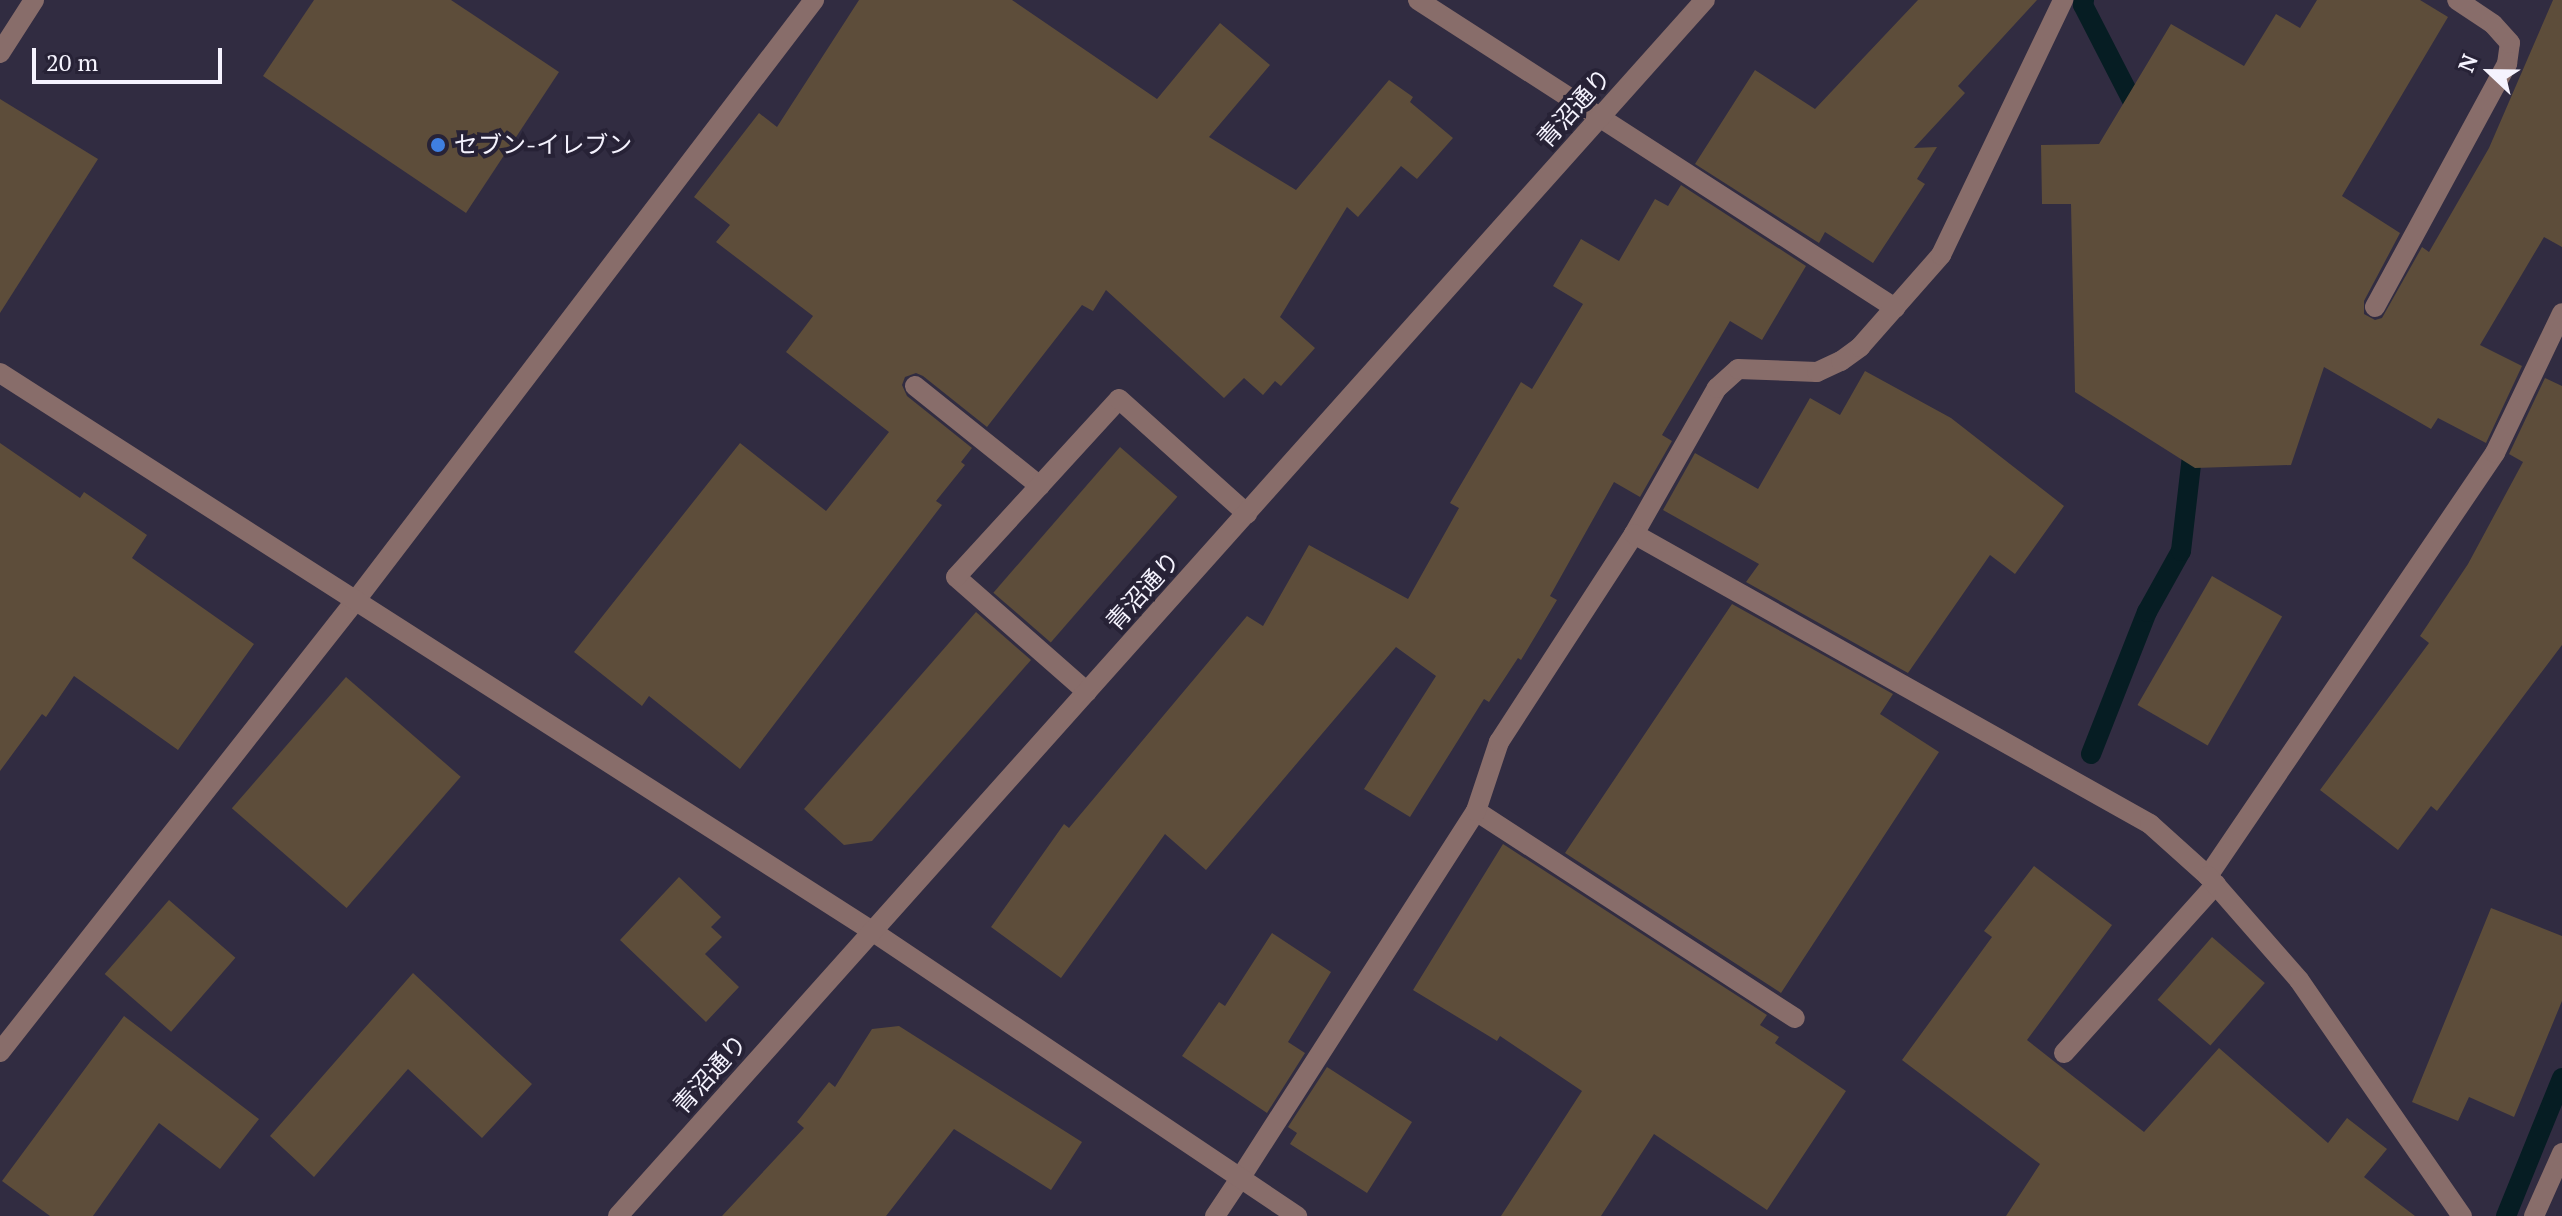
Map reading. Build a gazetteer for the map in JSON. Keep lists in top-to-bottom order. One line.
{"streets":{"street":["青沼通り"]},"places":["セブン-イレブン"],"scale_bar":"20 m","north":"left"}
